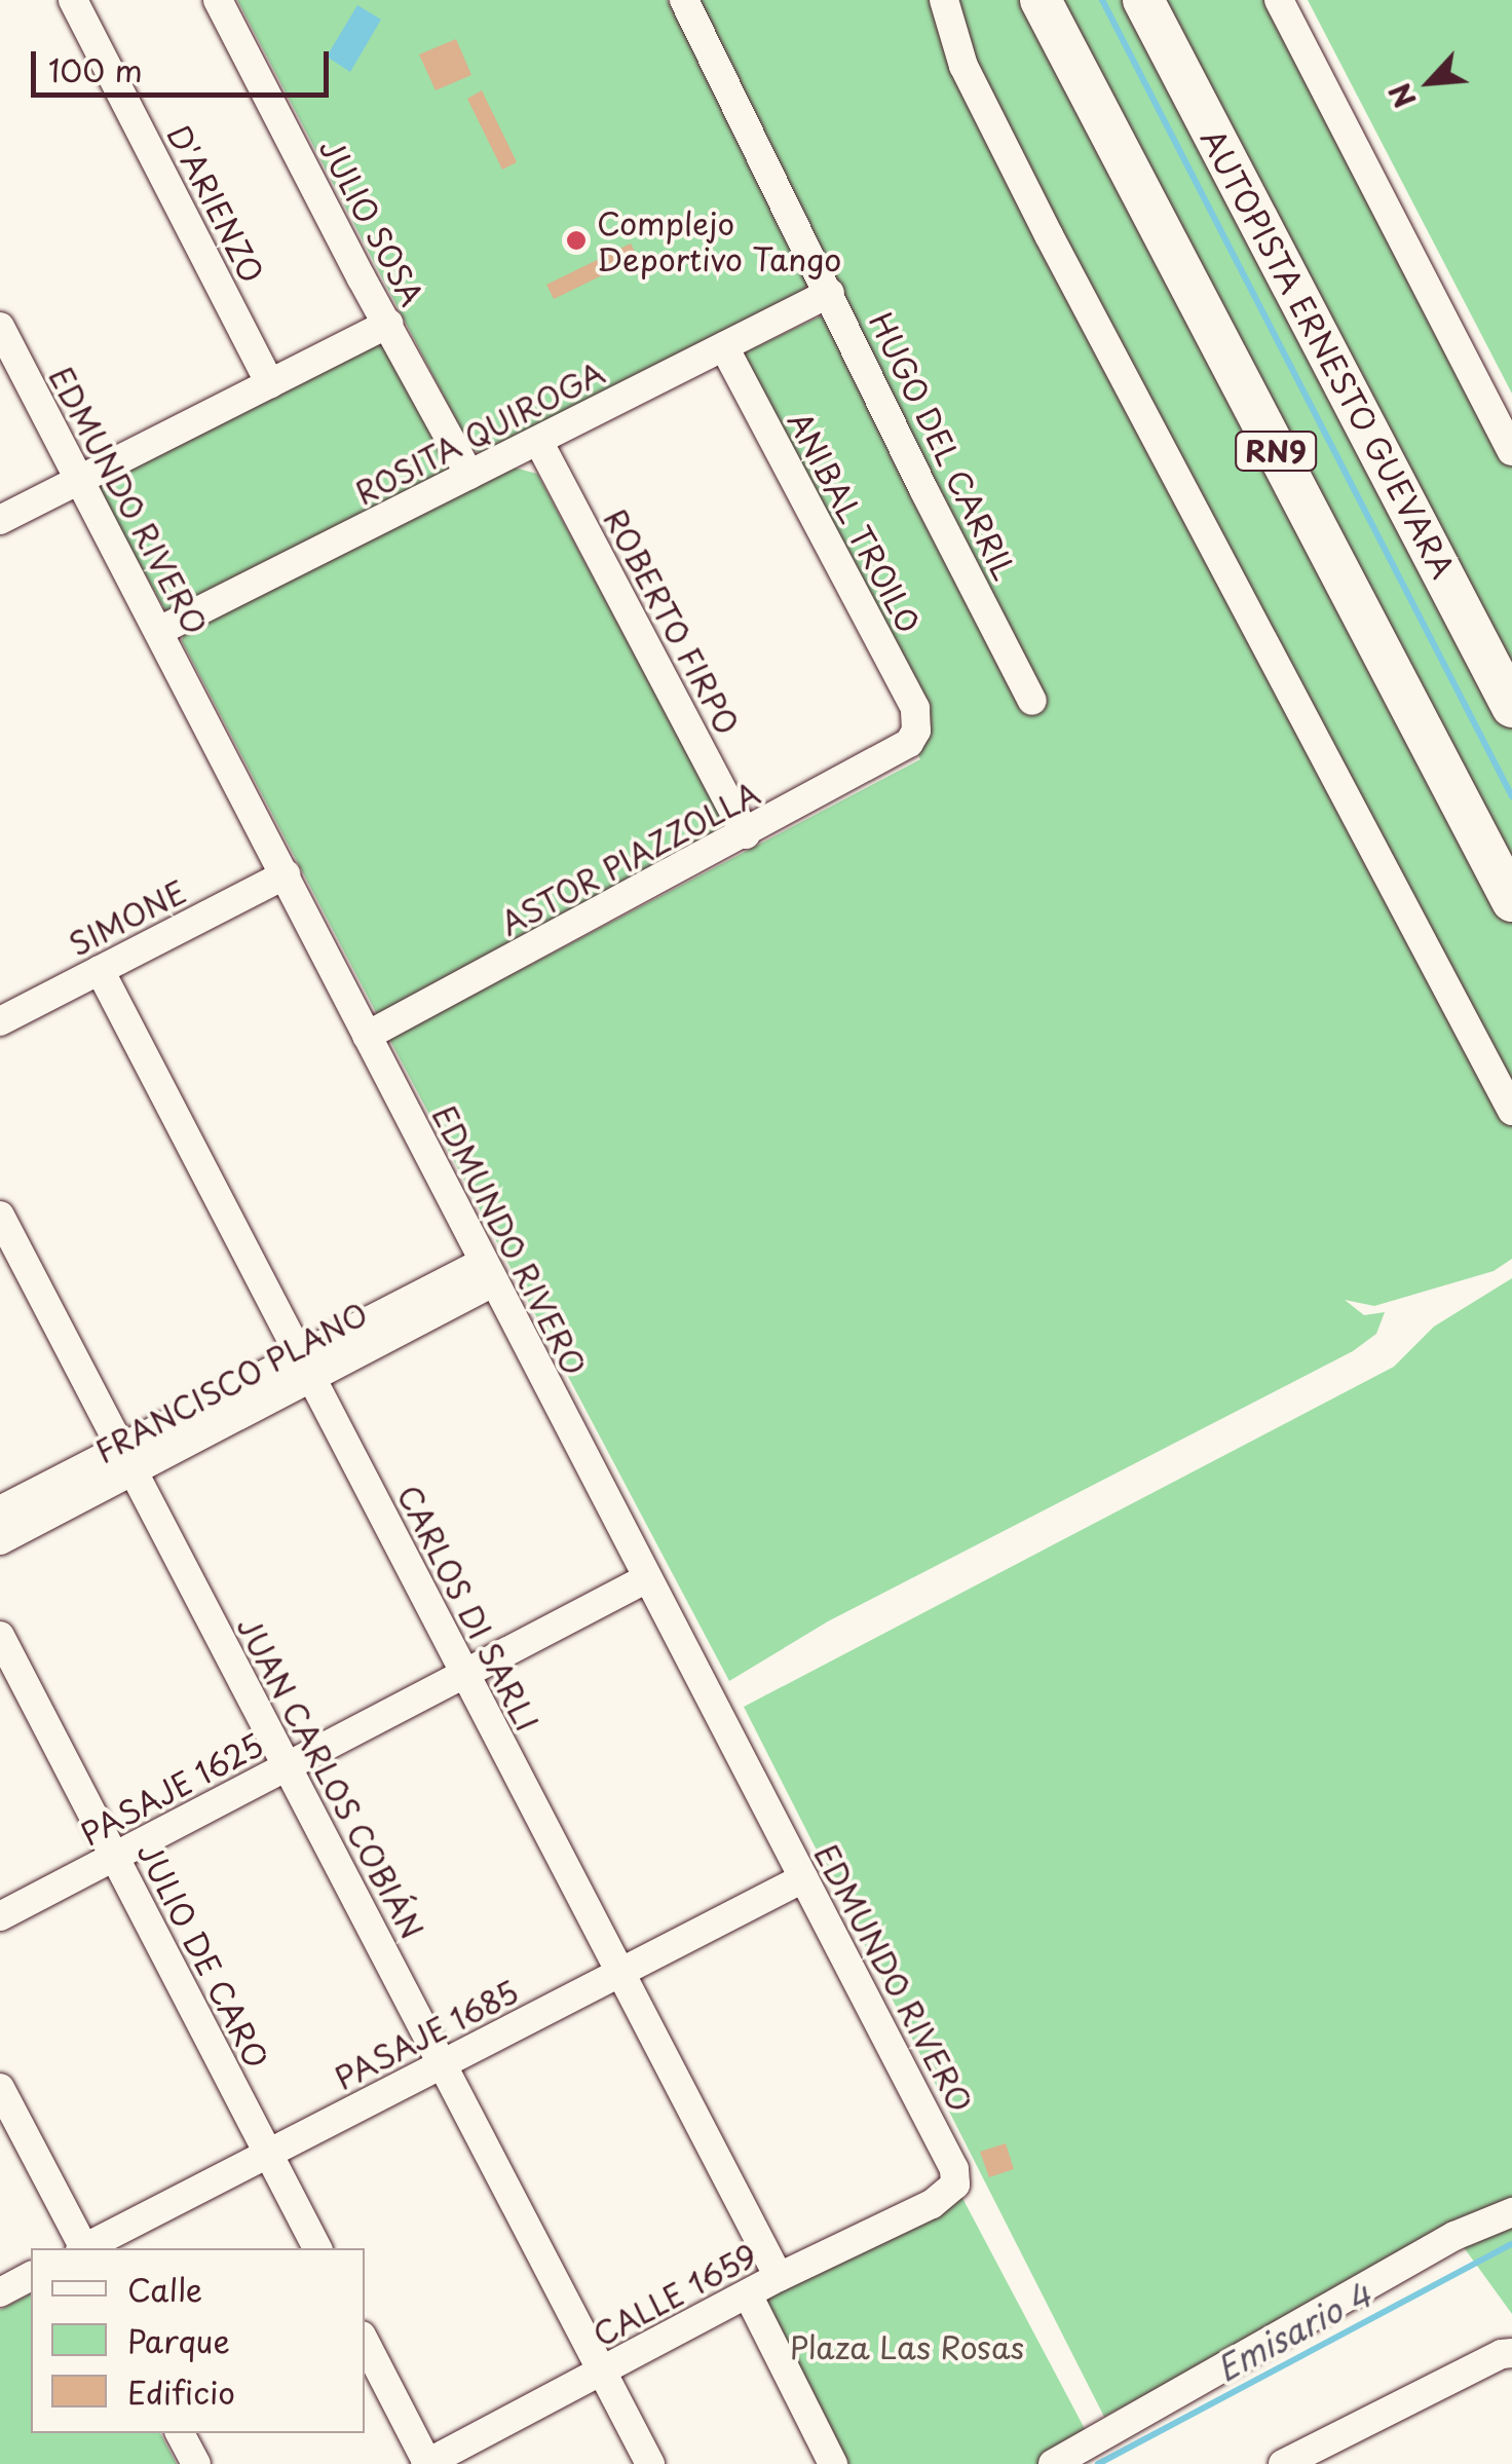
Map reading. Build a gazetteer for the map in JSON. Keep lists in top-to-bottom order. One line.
{"streets":{"highway":["AUTOPISTA ERNESTO GUEVARA","RN9"],"street":["D'ARIENZO","JULIO SOSA","ROSITA QUIROGA","HUGO DEL CARRIL","EDMUNDO RIVERO","ANIBAL TROILO","ROBERTO FIRPO","ASTOR PIAZZOLLA","SIMONE","FRANCISCO PLANO","CARLOS DI SARLI","JUAN CARLOS COBIÁN","PASAJE 1625","JULIO DE CARO","PASAJE 1685","CALLE 1659"]},"crossings":[["JULIO SOSA","ROSITA QUIROGA"],["ROSITA QUIROGA","HUGO DEL CARRIL"],["ROSITA QUIROGA","EDMUNDO RIVERO"],["ROSITA QUIROGA","ANIBAL TROILO"],["ROSITA QUIROGA","ROBERTO FIRPO"],["EDMUNDO RIVERO","ASTOR PIAZZOLLA"],["EDMUNDO RIVERO","SIMONE"],["EDMUNDO RIVERO","FRANCISCO PLANO"],["EDMUNDO RIVERO","PASAJE 1625"],["EDMUNDO RIVERO","PASAJE 1685"],["EDMUNDO RIVERO","CALLE 1659"],["ANIBAL TROILO","ASTOR PIAZZOLLA"],["ROBERTO FIRPO","ASTOR PIAZZOLLA"],["SIMONE","CARLOS DI SARLI"],["FRANCISCO PLANO","CARLOS DI SARLI"],["FRANCISCO PLANO","JUAN CARLOS COBIÁN"],["CARLOS DI SARLI","PASAJE 1625"],["CARLOS DI SARLI","PASAJE 1685"],["CARLOS DI SARLI","CALLE 1659"],["JUAN CARLOS COBIÁN","PASAJE 1625"],["JUAN CARLOS COBIÁN","PASAJE 1685"],["JUAN CARLOS COBIÁN","CALLE 1659"],["PASAJE 1625","JULIO DE CARO"],["JULIO DE CARO","PASAJE 1685"]],"water":["Emisario 4"],"parks":["Plaza Las Rosas"],"places":["Complejo Deportivo Tango"],"legend":["Calle","Parque","Edificio"],"scale_bar":"100 m","north":"bottom left"}
